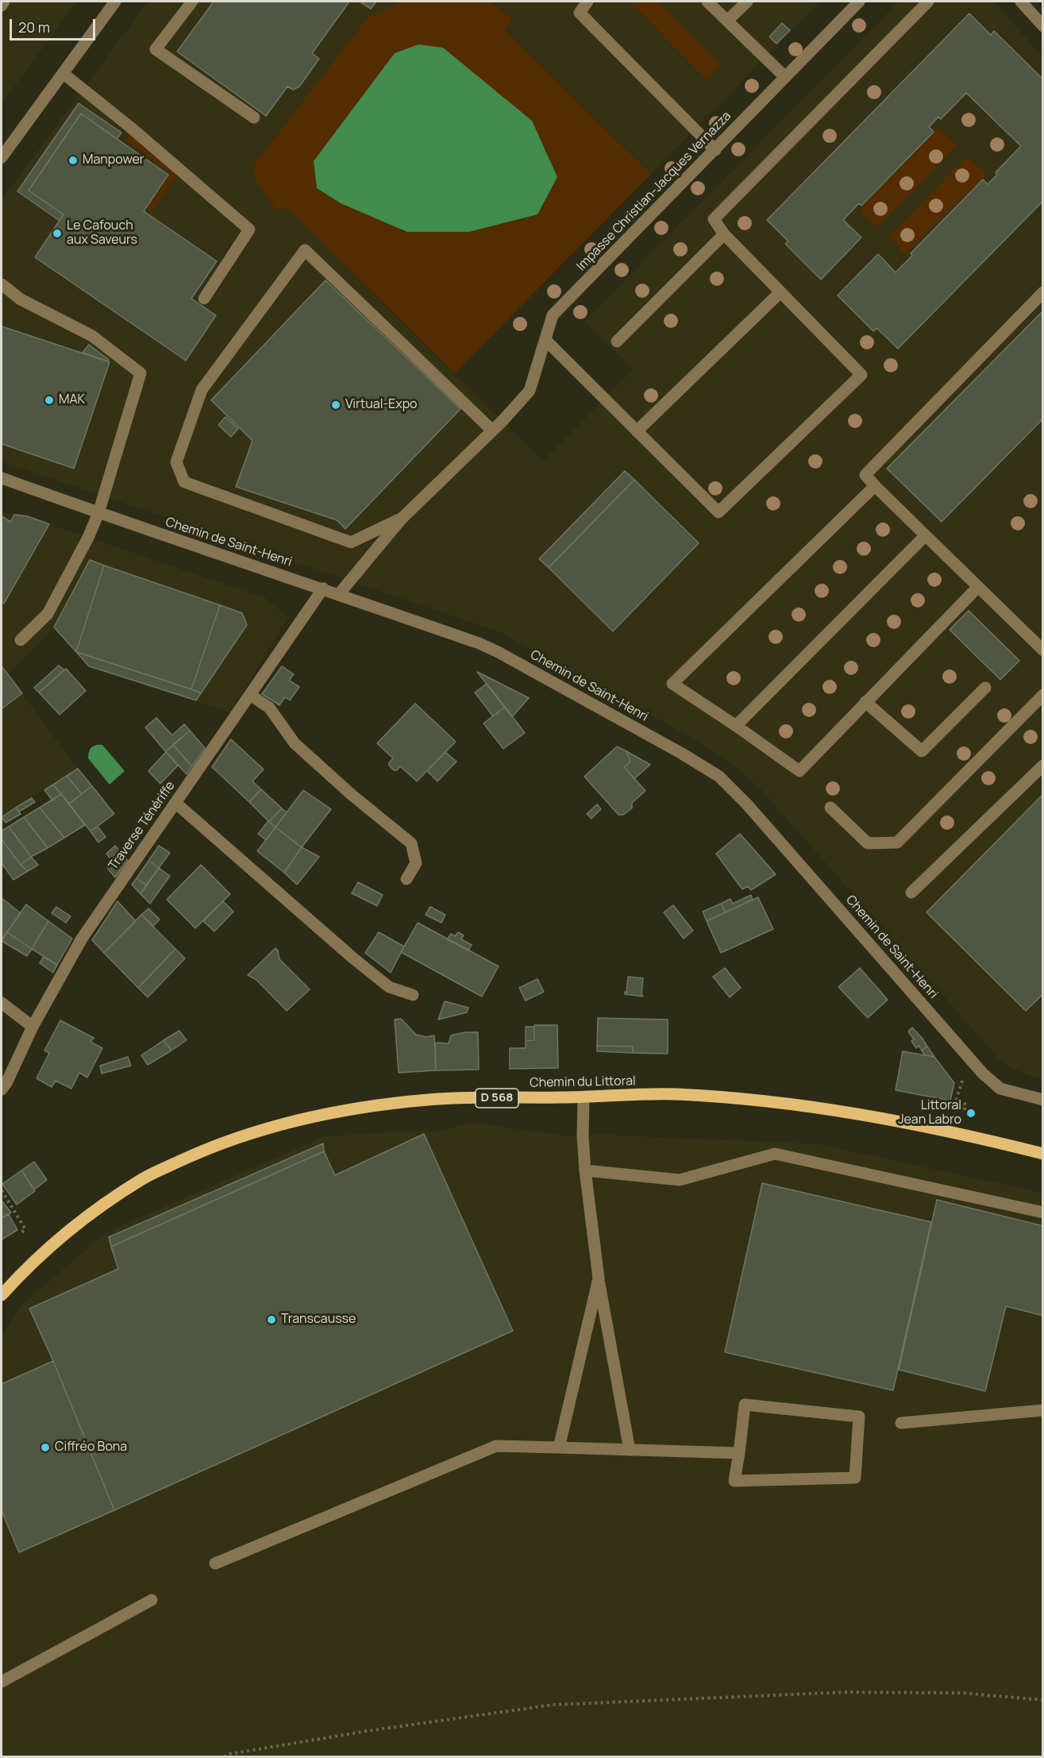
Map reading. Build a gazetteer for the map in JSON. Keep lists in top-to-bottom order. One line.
{"streets":{"main road":["Chemin du Littoral","D 568"],"street":["Impasse Christian-Jacques Vernazza","Chemin de Saint-Henri","Traverse Ténériffe"]},"crossings":[["Chemin de Saint-Henri","Traverse Ténériffe"]],"places":["Manpower","Le Cafouch aux Saveurs","MAK","Virtual-Expo","Littoral Jean Labro","Transcausse","Ciffréo Bona"],"scale_bar":"20 m"}
